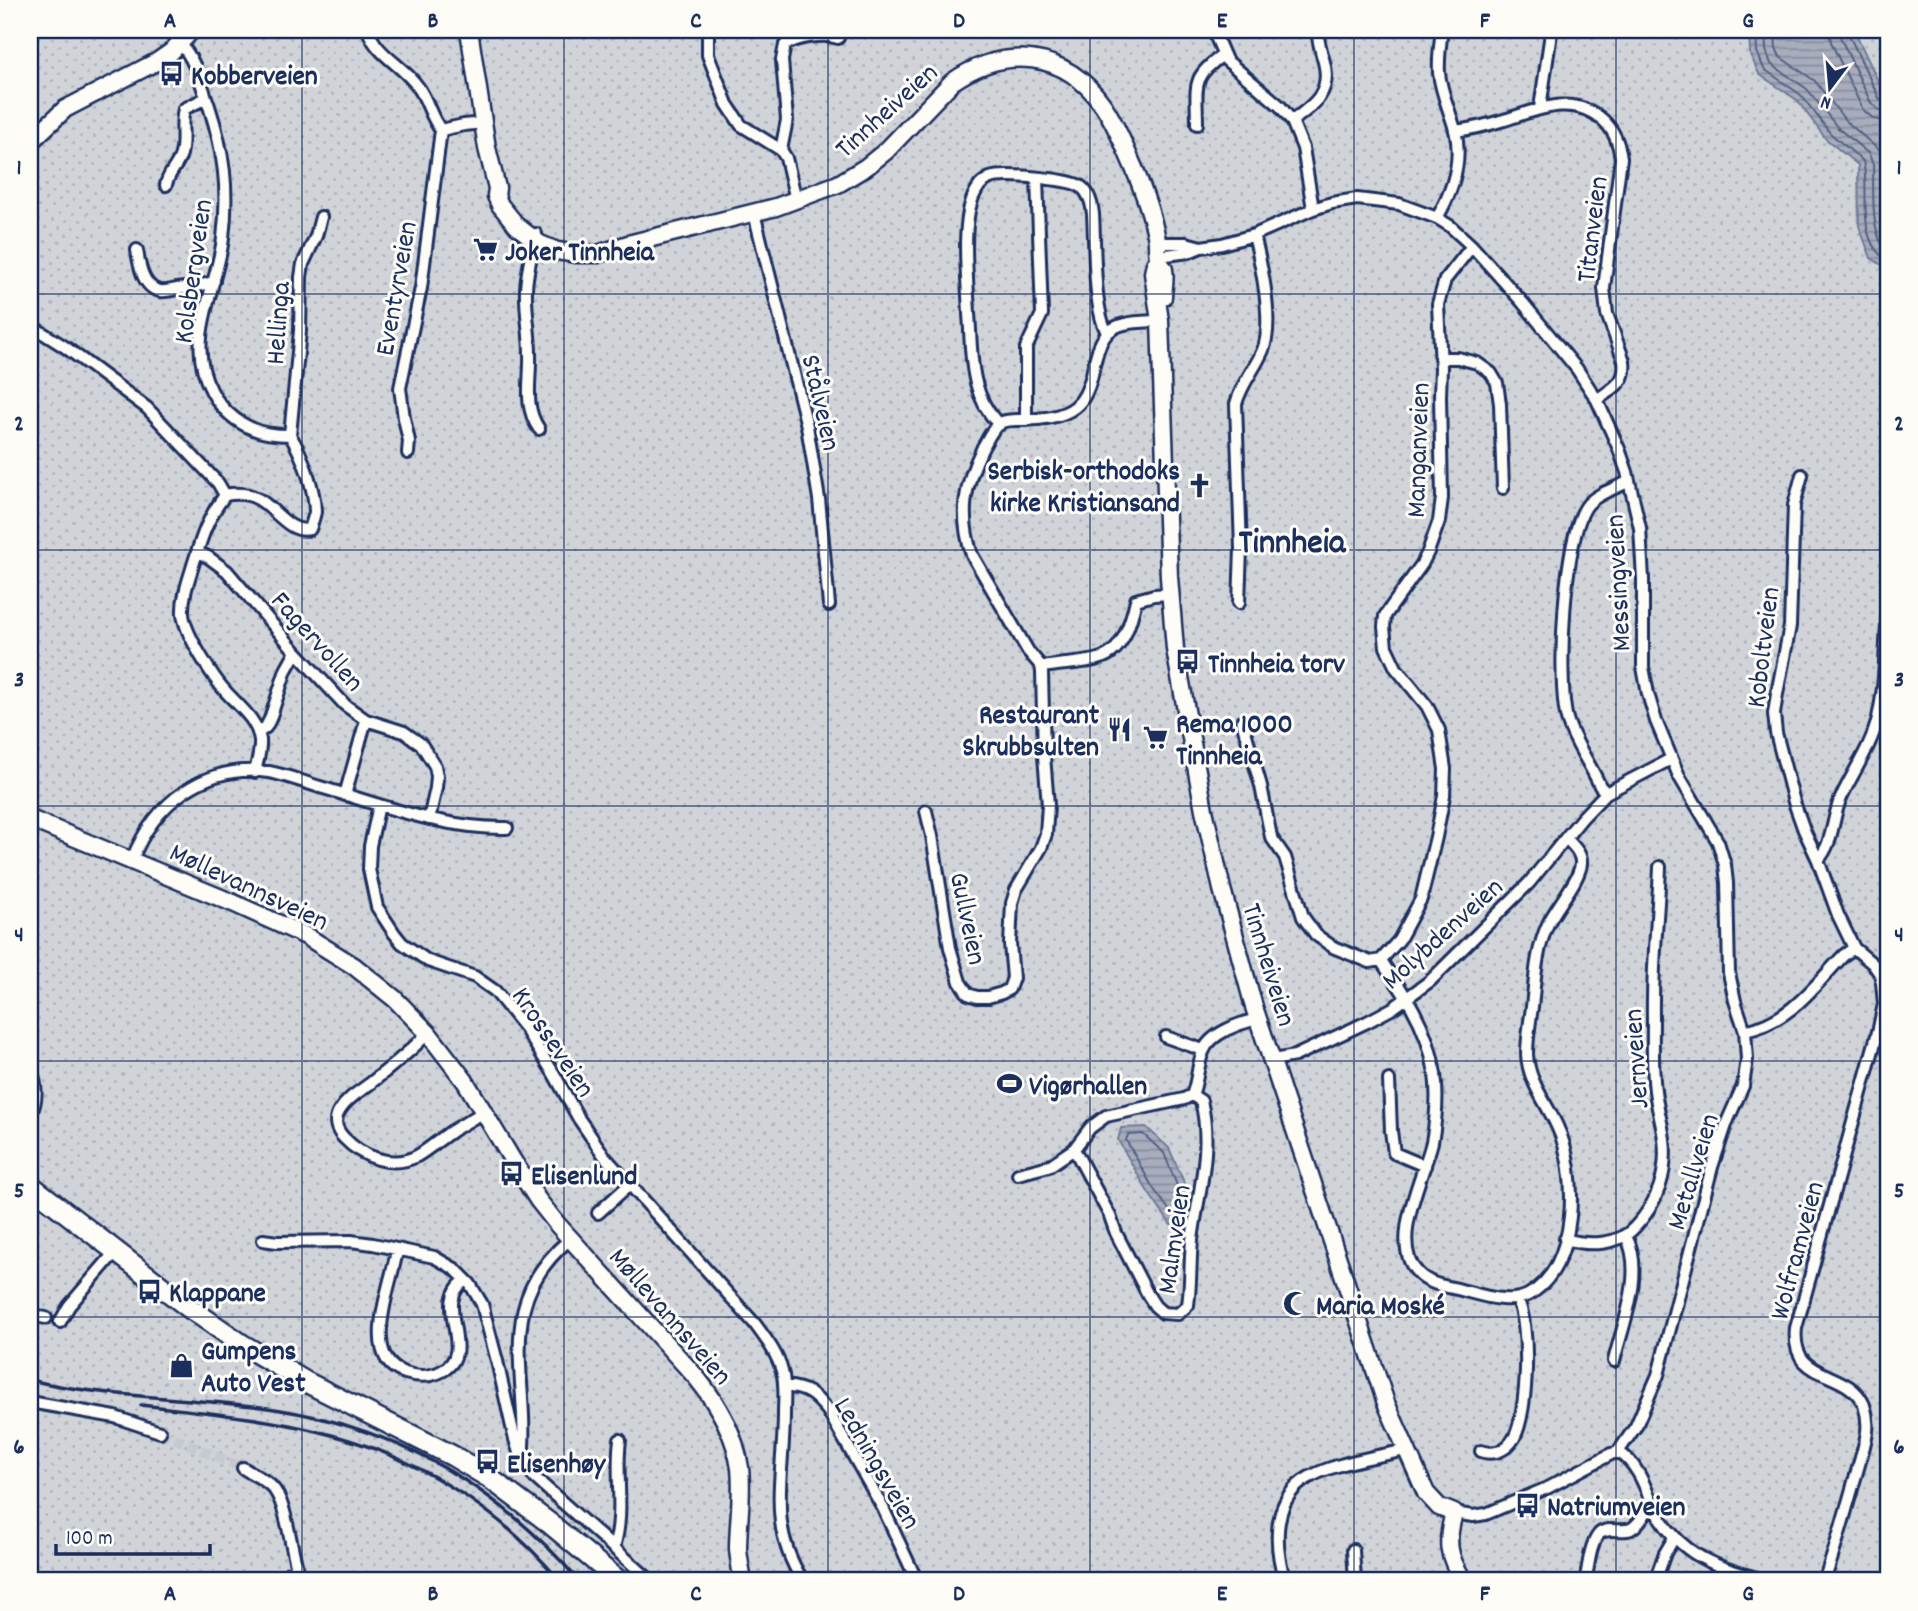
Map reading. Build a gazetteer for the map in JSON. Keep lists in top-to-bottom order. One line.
{"streets":{"street":["Tinnheiveien","Titanveien","Kolsbergveien","Eventyrveien","Hellinga","Stålveien","Manganveien","Messingveien","Fagervollen","Koboltveien","Møllevannsveien","Gullveien","Molybdenveien","Krosseveien","Jernveien","Metallveien","Malmveien","Wolframveien","Ledningsveien"]},"crossings":[["Tinnheiveien","Stålveien"],["Tinnheiveien","Messingveien"],["Tinnheiveien","Molybdenveien"],["Titanveien","Messingveien"],["Kolsbergveien","Hellinga"],["Manganveien","Messingveien"],["Messingveien","Molybdenveien"],["Messingveien","Metallveien"],["Koboltveien","Wolframveien"],["Krosseveien","Ledningsveien"]],"districts":["Tinnheia"],"places":{"bus stop":["Kobberveien","Tinnheia torv","Elisenlund","Klappane","Elisenhøy","Natriumveien"],"supermarket":["Joker Tinnheia","Rema 1000 Tinnheia"],"church":["Serbisk-orthodoks kirke Kristiansand"],"restaurant":["Restaurant Skrubbsulten"],"sports":["Vigørhallen"],"mosque":["Maria Moské"],"shop":["Gumpens Auto Vest"]},"scale_bar":"100 m","north":"bottom","grid":{"columns":["A","B","C","D","E","F","G"],"rows":["1","2","3","4","5","6"]}}
